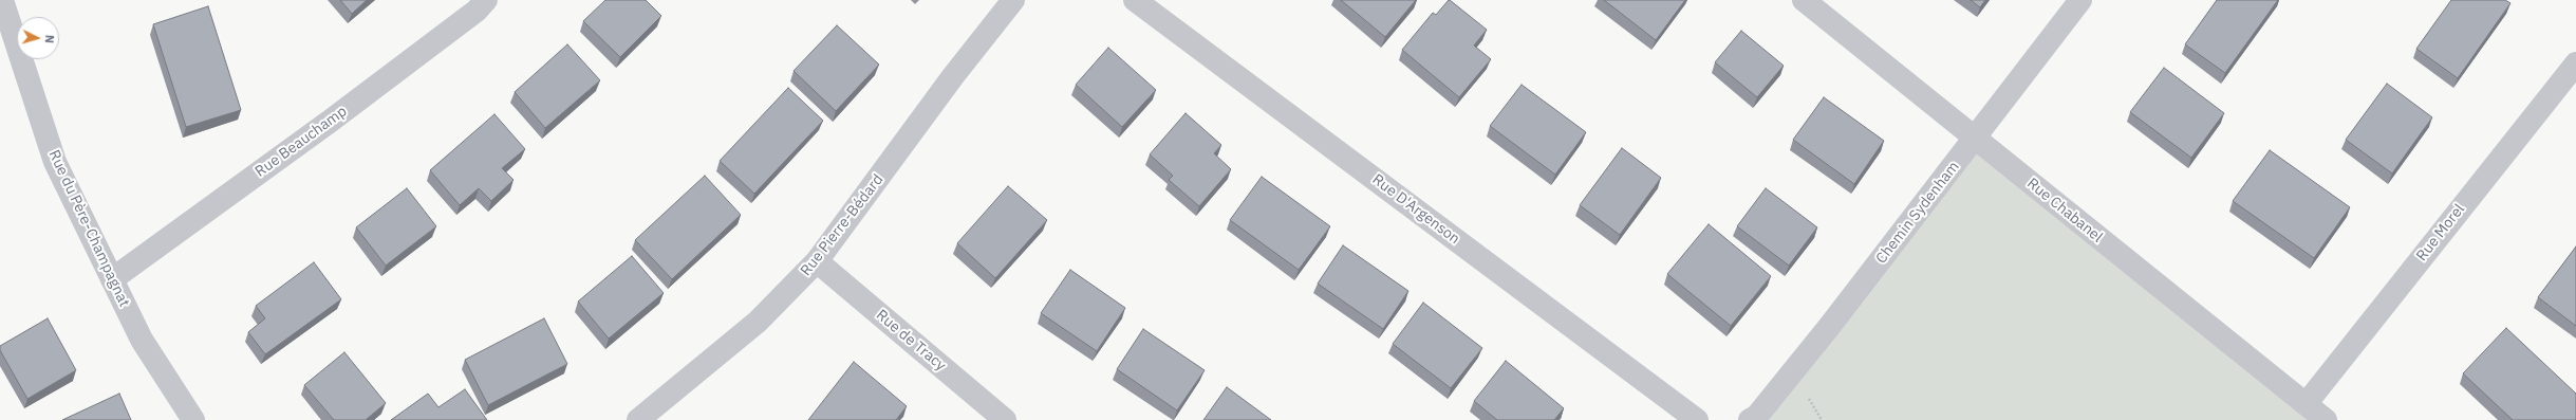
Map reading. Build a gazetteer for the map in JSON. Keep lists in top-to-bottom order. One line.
{"streets":{"street":["Rue Beauchamp","Rue D'Argenson","Rue Chabanel","Chemin Sydenham","Rue Pierre-Bédard","Rue du Père-Champagnat","Rue Morel","Rue de Tracy"]},"crossings":[["Rue Beauchamp","Rue du Père-Champagnat"],["Rue Chabanel","Chemin Sydenham"],["Rue Chabanel","Rue Morel"],["Rue Pierre-Bédard","Rue de Tracy"]],"north":"right"}
